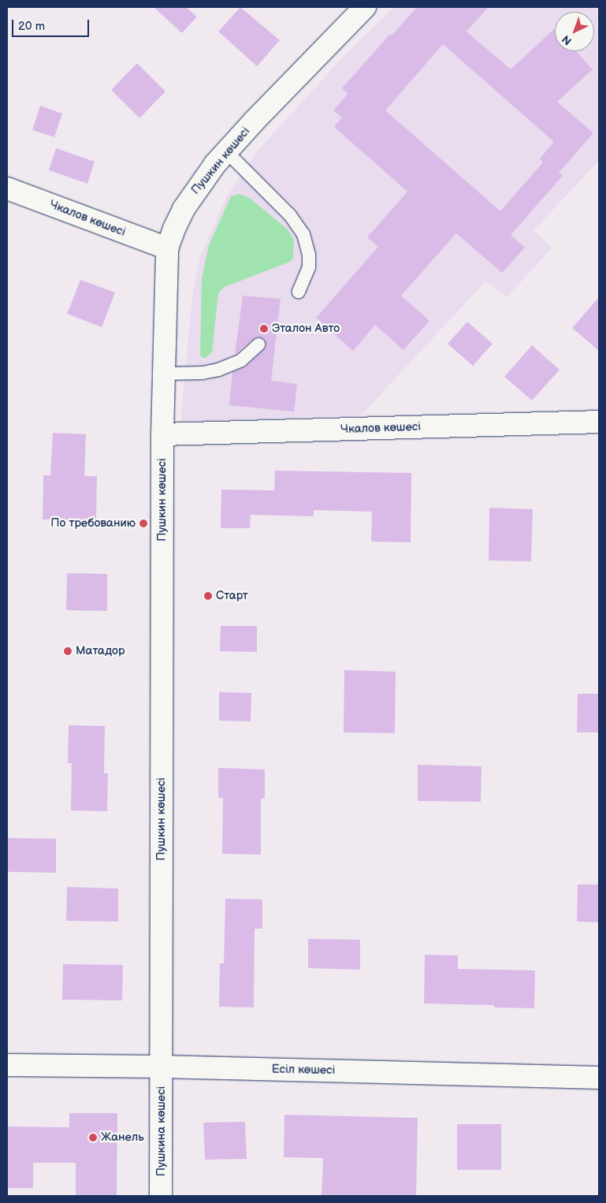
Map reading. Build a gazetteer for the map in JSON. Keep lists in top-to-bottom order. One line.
{"streets":{"street":["Пушкин көшесі","Чкалов көшесі","Есіл көшесі","Пушкина көшесі"]},"crossings":[["Пушкин көшесі","Чкалов көшесі"],["Пушкин көшесі","Есіл көшесі"],["Пушкин көшесі","Пушкина көшесі"],["Есіл көшесі","Пушкина көшесі"]],"places":["Эталон Авто","По требованию","Старт","Матадор","Жанель"],"scale_bar":"20 m","north":"bottom left"}
